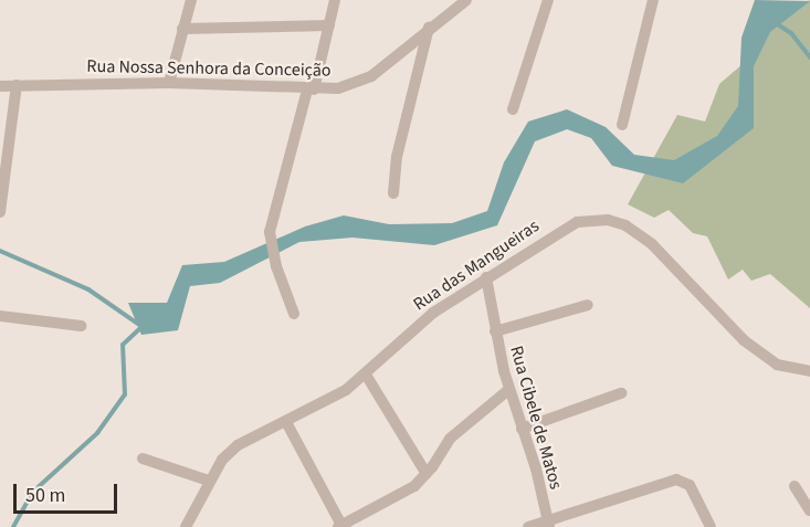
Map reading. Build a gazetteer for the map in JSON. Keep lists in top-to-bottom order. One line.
{"streets":{"street":["Rua Nossa Senhora da Conceição","Rua das Mangueiras","Rua Cibele de Matos"]},"crossings":[["Rua das Mangueiras","Rua Cibele de Matos"]],"scale_bar":"50 m"}
